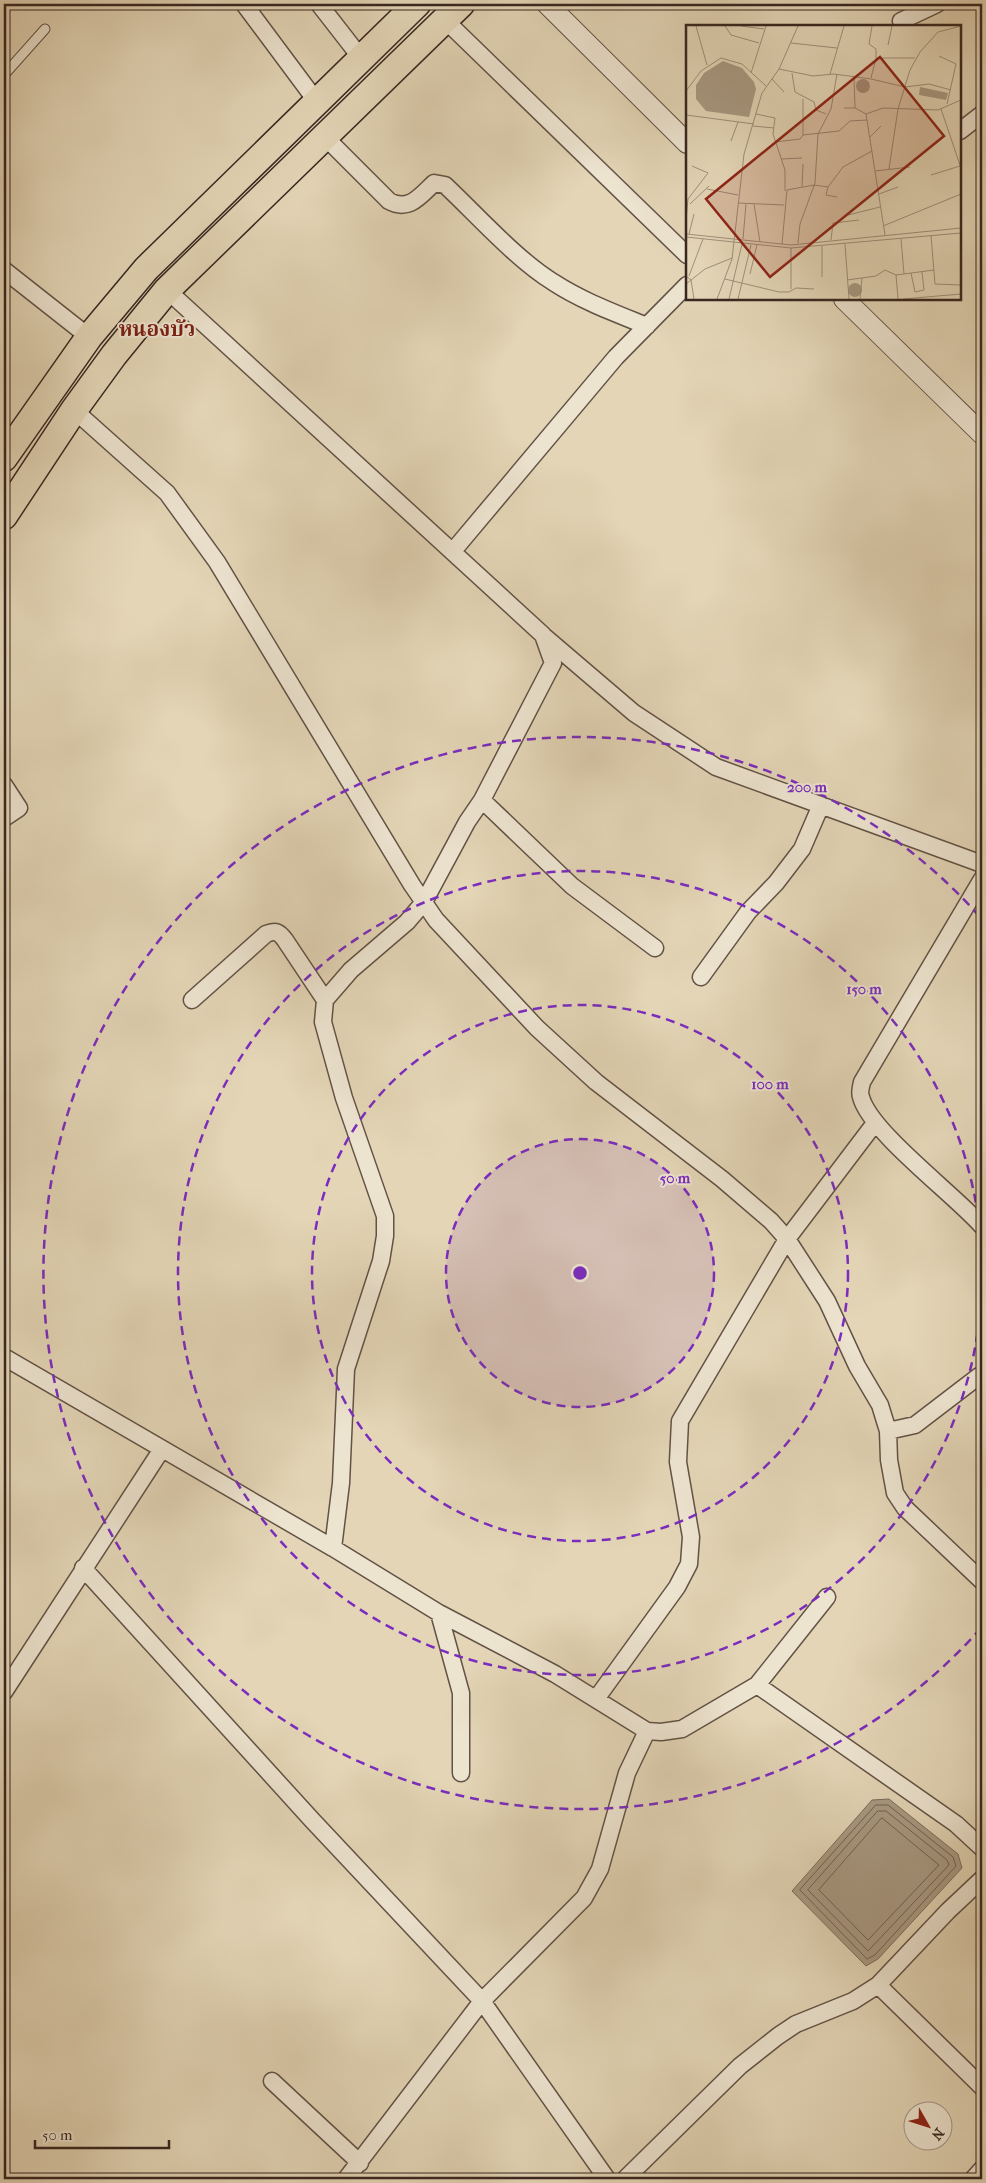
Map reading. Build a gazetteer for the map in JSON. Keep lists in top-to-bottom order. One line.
{"districts":["หนองบัว"],"scale_bar":"50 m","north":"bottom right","rings":["200 m","150 m","100 m","50 m"]}
